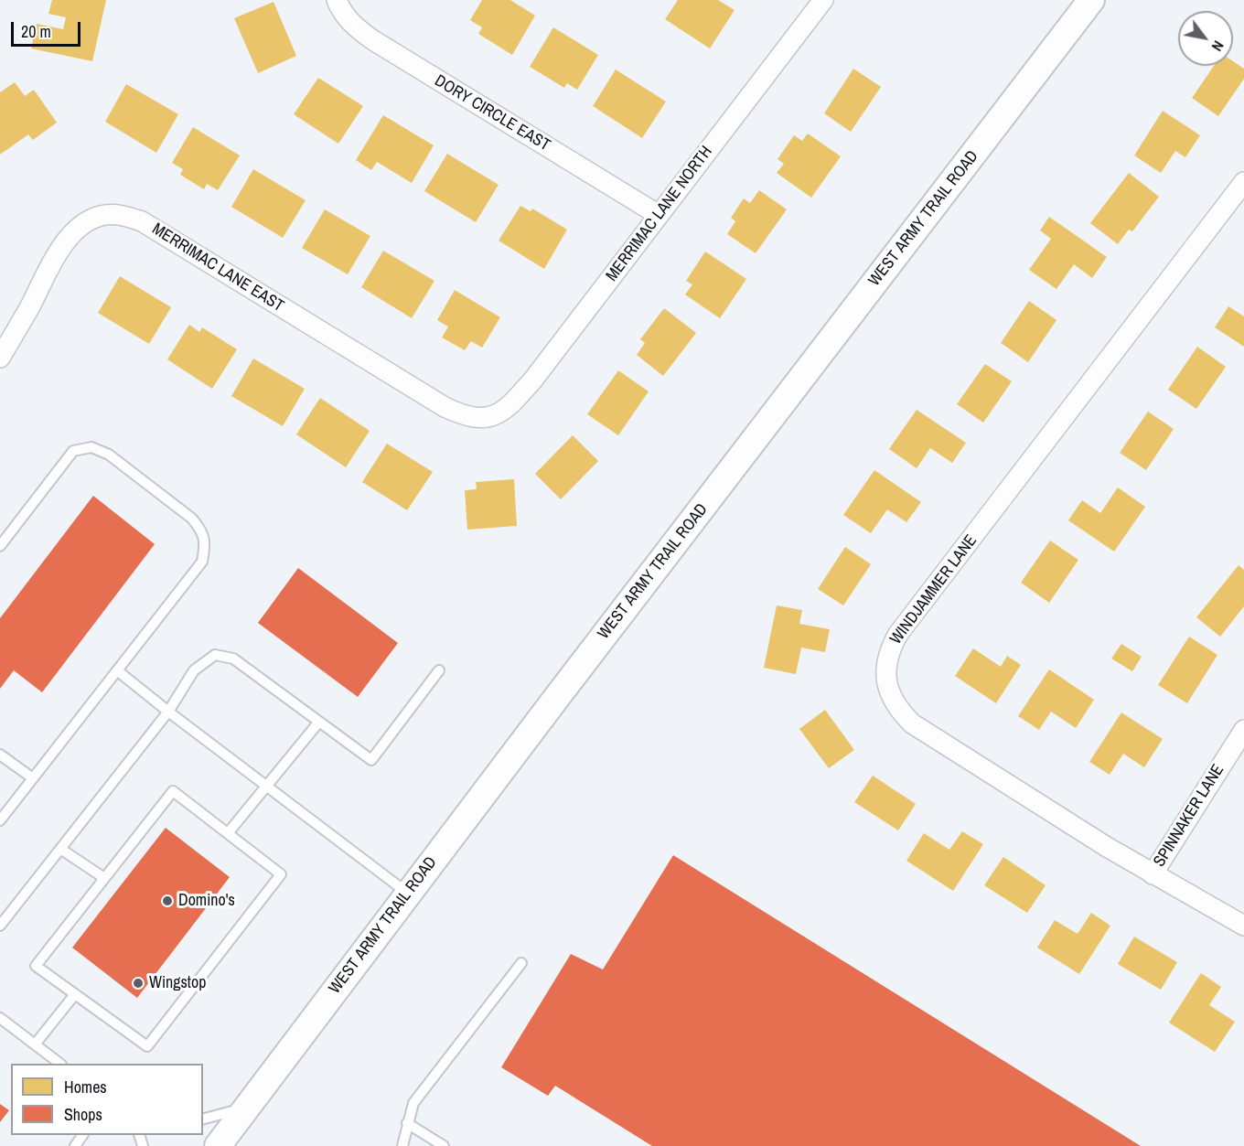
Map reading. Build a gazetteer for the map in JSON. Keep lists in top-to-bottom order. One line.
{"streets":{"main road":["WEST ARMY TRAIL ROAD"],"street":["DORY CIRCLE EAST","MERRIMAC LANE NORTH","MERRIMAC LANE EAST","WINDJAMMER LANE","SPINNAKER LANE"]},"crossings":[["DORY CIRCLE EAST","MERRIMAC LANE NORTH"],["MERRIMAC LANE NORTH","MERRIMAC LANE EAST"],["WINDJAMMER LANE","SPINNAKER LANE"]],"places":["Domino's","Wingstop"],"legend":["Homes","Shops"],"scale_bar":"20 m","north":"bottom right"}
